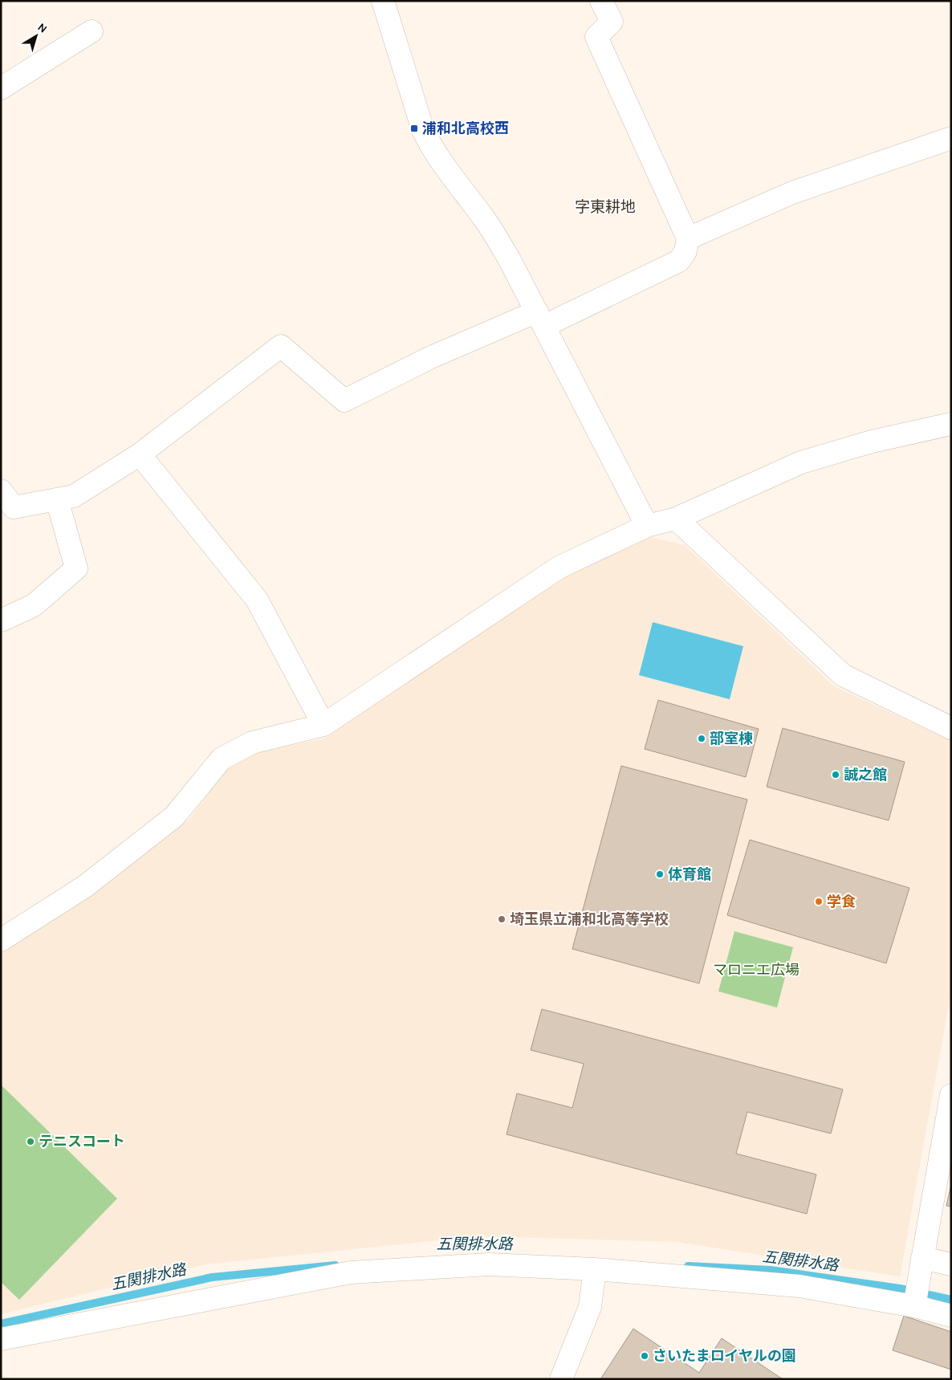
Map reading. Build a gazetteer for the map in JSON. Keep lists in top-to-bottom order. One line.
{"districts":["字東耕地"],"water":["五関排水路"],"parks":["マロニエ広場"],"places":{"transit":["浦和北高校西"],"other":["部室棟","誠之館","体育館","学食","埼玉県立浦和北高等学校","テニスコート","さいたまロイヤルの園"]},"north":"top right"}
